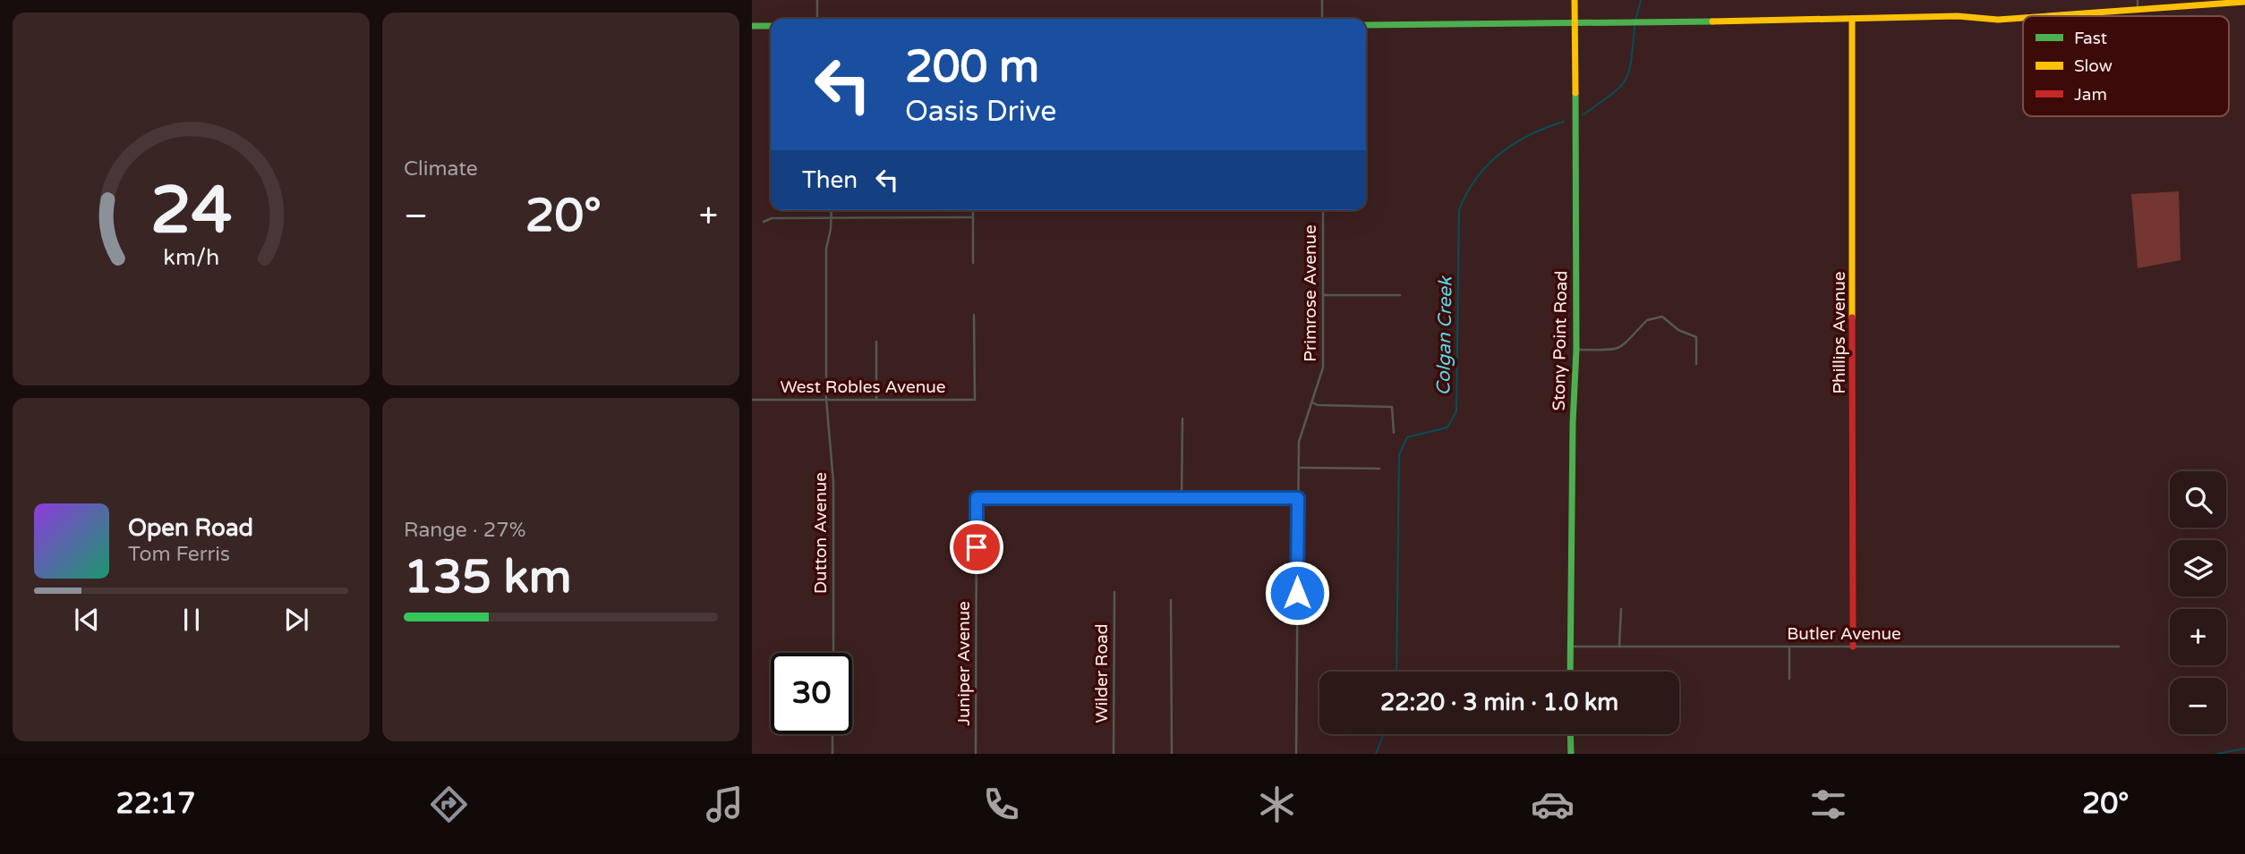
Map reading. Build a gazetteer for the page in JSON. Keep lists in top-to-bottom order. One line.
{"streets":{"main road":["Phillips Avenue","Stony Point Road"],"street":["Primrose Avenue","West Robles Avenue","Dutton Avenue","Butler Avenue","Juniper Avenue","Wilder Road"]},"crossings":[["Phillips Avenue","Butler Avenue"],["Stony Point Road","Butler Avenue"],["West Robles Avenue","Dutton Avenue"]],"water":["Colgan Creek"],"legend":["Fast","Slow","Jam"],"page":{"tile":["Climate",["Range · 27%","135 km"]],"turn":["200 m","Oasis Drive"],"then":"Then","heat":["−","20°","+"],"map_buttons":["+","−"],"song":["Open Road","Tom Ferris"],"limit":"30","trip":"22:20 · 3 min · 1.0 km","tabs":["22:17","20°"],"gauge":["24","km/h"]}}
